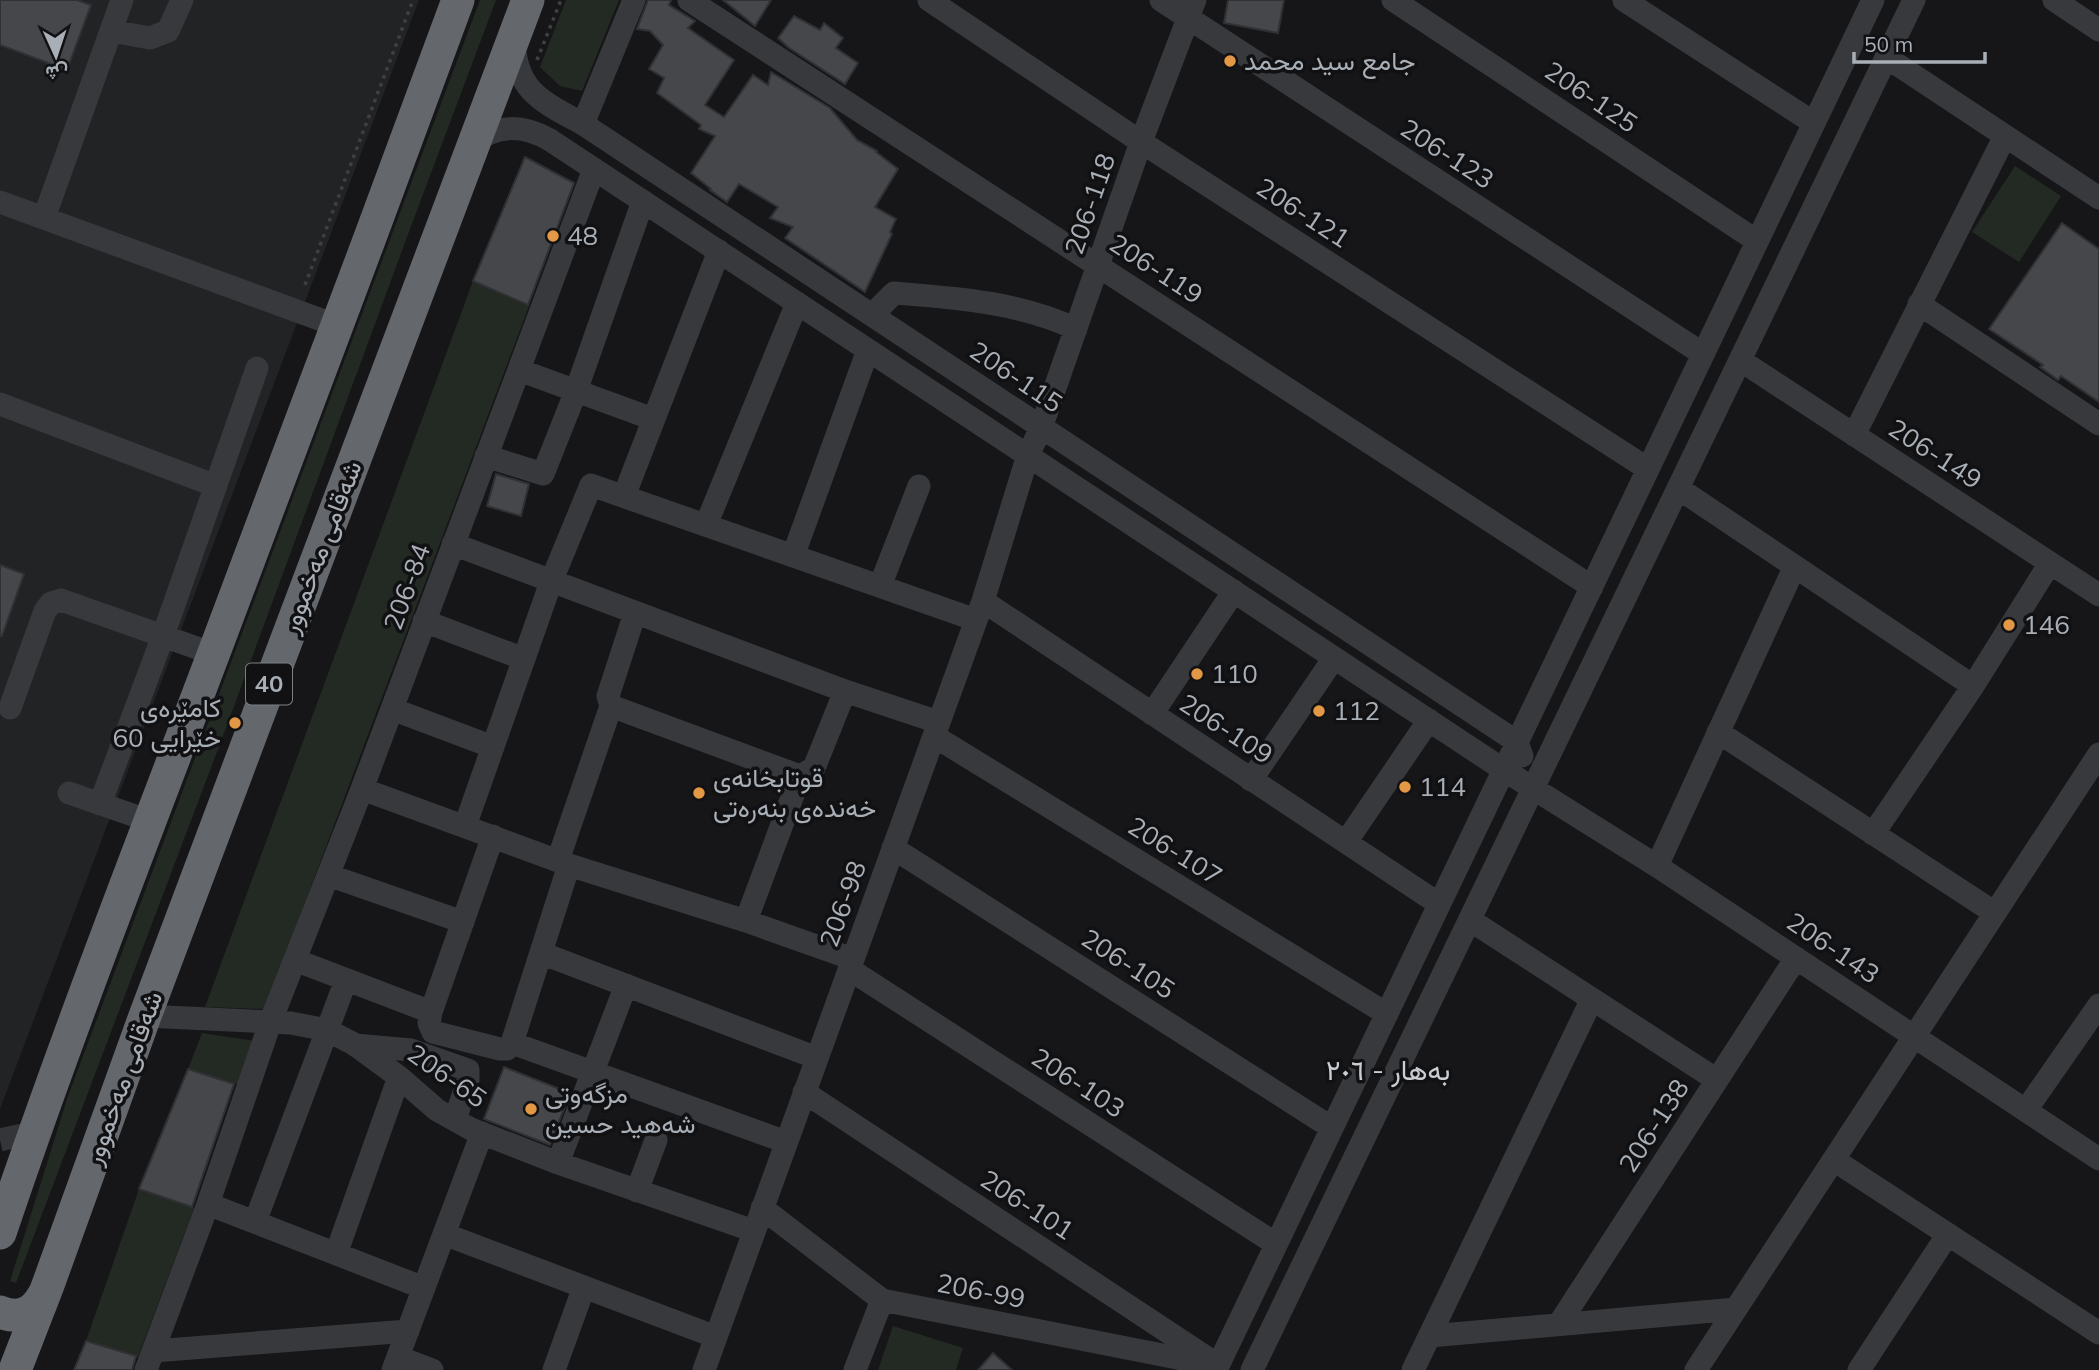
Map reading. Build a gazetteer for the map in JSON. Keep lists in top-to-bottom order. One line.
{"streets":{"highway":["شەقامی مەخموور","40"],"street":["206-125","206-123","206-118","206-121","206-119","206-115","206-149","206-84","206-109","206-107","206-98","206-143","206-105","206-65","206-103","206-138","206-101","206-99"]},"crossings":[["206-123","206-118"],["206-118","206-121"],["206-118","206-119"],["206-118","206-115"],["206-118","206-98"],["206-115","شەقامی مەخموور"],["شەقامی مەخموور","206-65"],["206-84","206-107"],["206-84","206-65"],["206-84","206-103"],["206-109","206-107"],["206-109","206-98"],["206-107","206-98"],["206-98","206-105"],["206-98","206-65"],["206-98","206-103"],["206-98","206-101"],["206-98","206-99"],["206-143","206-138"],["206-101","206-99"]],"districts":["بەهار - ٢٠٦"],"places":["جامع سيد محمد","48","146","110","112","کامێرەی خێرایی 60","114","قوتابخانەی خەندەی بنەرەتی","مزگەوتی شەهید حسين"],"scale_bar":"50 m","north":"bottom"}
